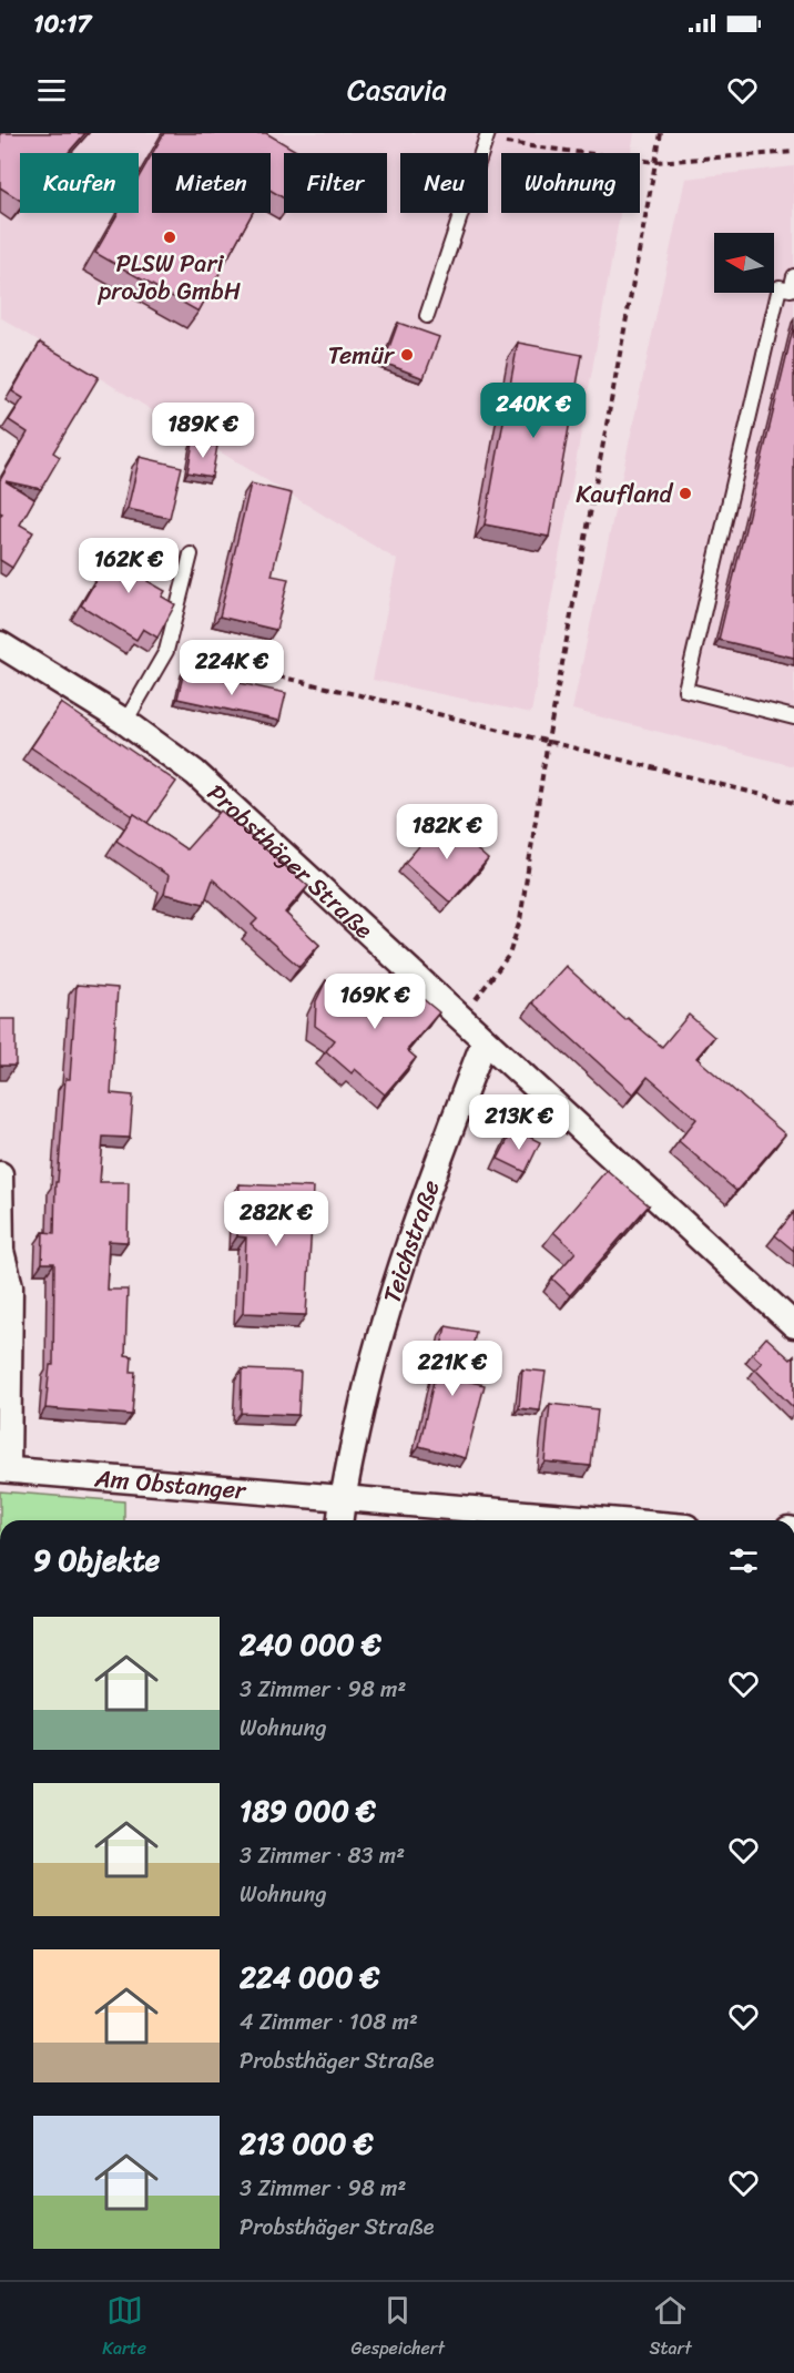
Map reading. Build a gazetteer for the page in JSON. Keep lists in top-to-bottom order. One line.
{"streets":{"street":["Probsthäger Straße","Teichstraße","Am Obstanger"]},"crossings":[["Probsthäger Straße","Teichstraße"],["Teichstraße","Am Obstanger"]],"places":["PLSW Pari proJob GmbH","Temür","Kaufland"],"north":"left","page":{"status":"10:17","header":"Casavia","chip":["Kaufen","Mieten","Filter","Neu","Wohnung"],"price":["240K €","189K €","162K €","224K €","182K €","169K €","213K €","282K €","221K €"],"heading":"9 Objekte","list":[{"name":"240 000 €","note":"3 Zimmer · 98 m² · Wohnung"},{"name":"189 000 €","note":"3 Zimmer · 83 m² · Wohnung"},{"name":"224 000 €","note":"4 Zimmer · 108 m² · Probsthäger Straße"},{"name":"213 000 €","note":"3 Zimmer · 98 m² · Probsthäger Straße"}],"tabs":["Karte","Gespeichert","Start"]}}
